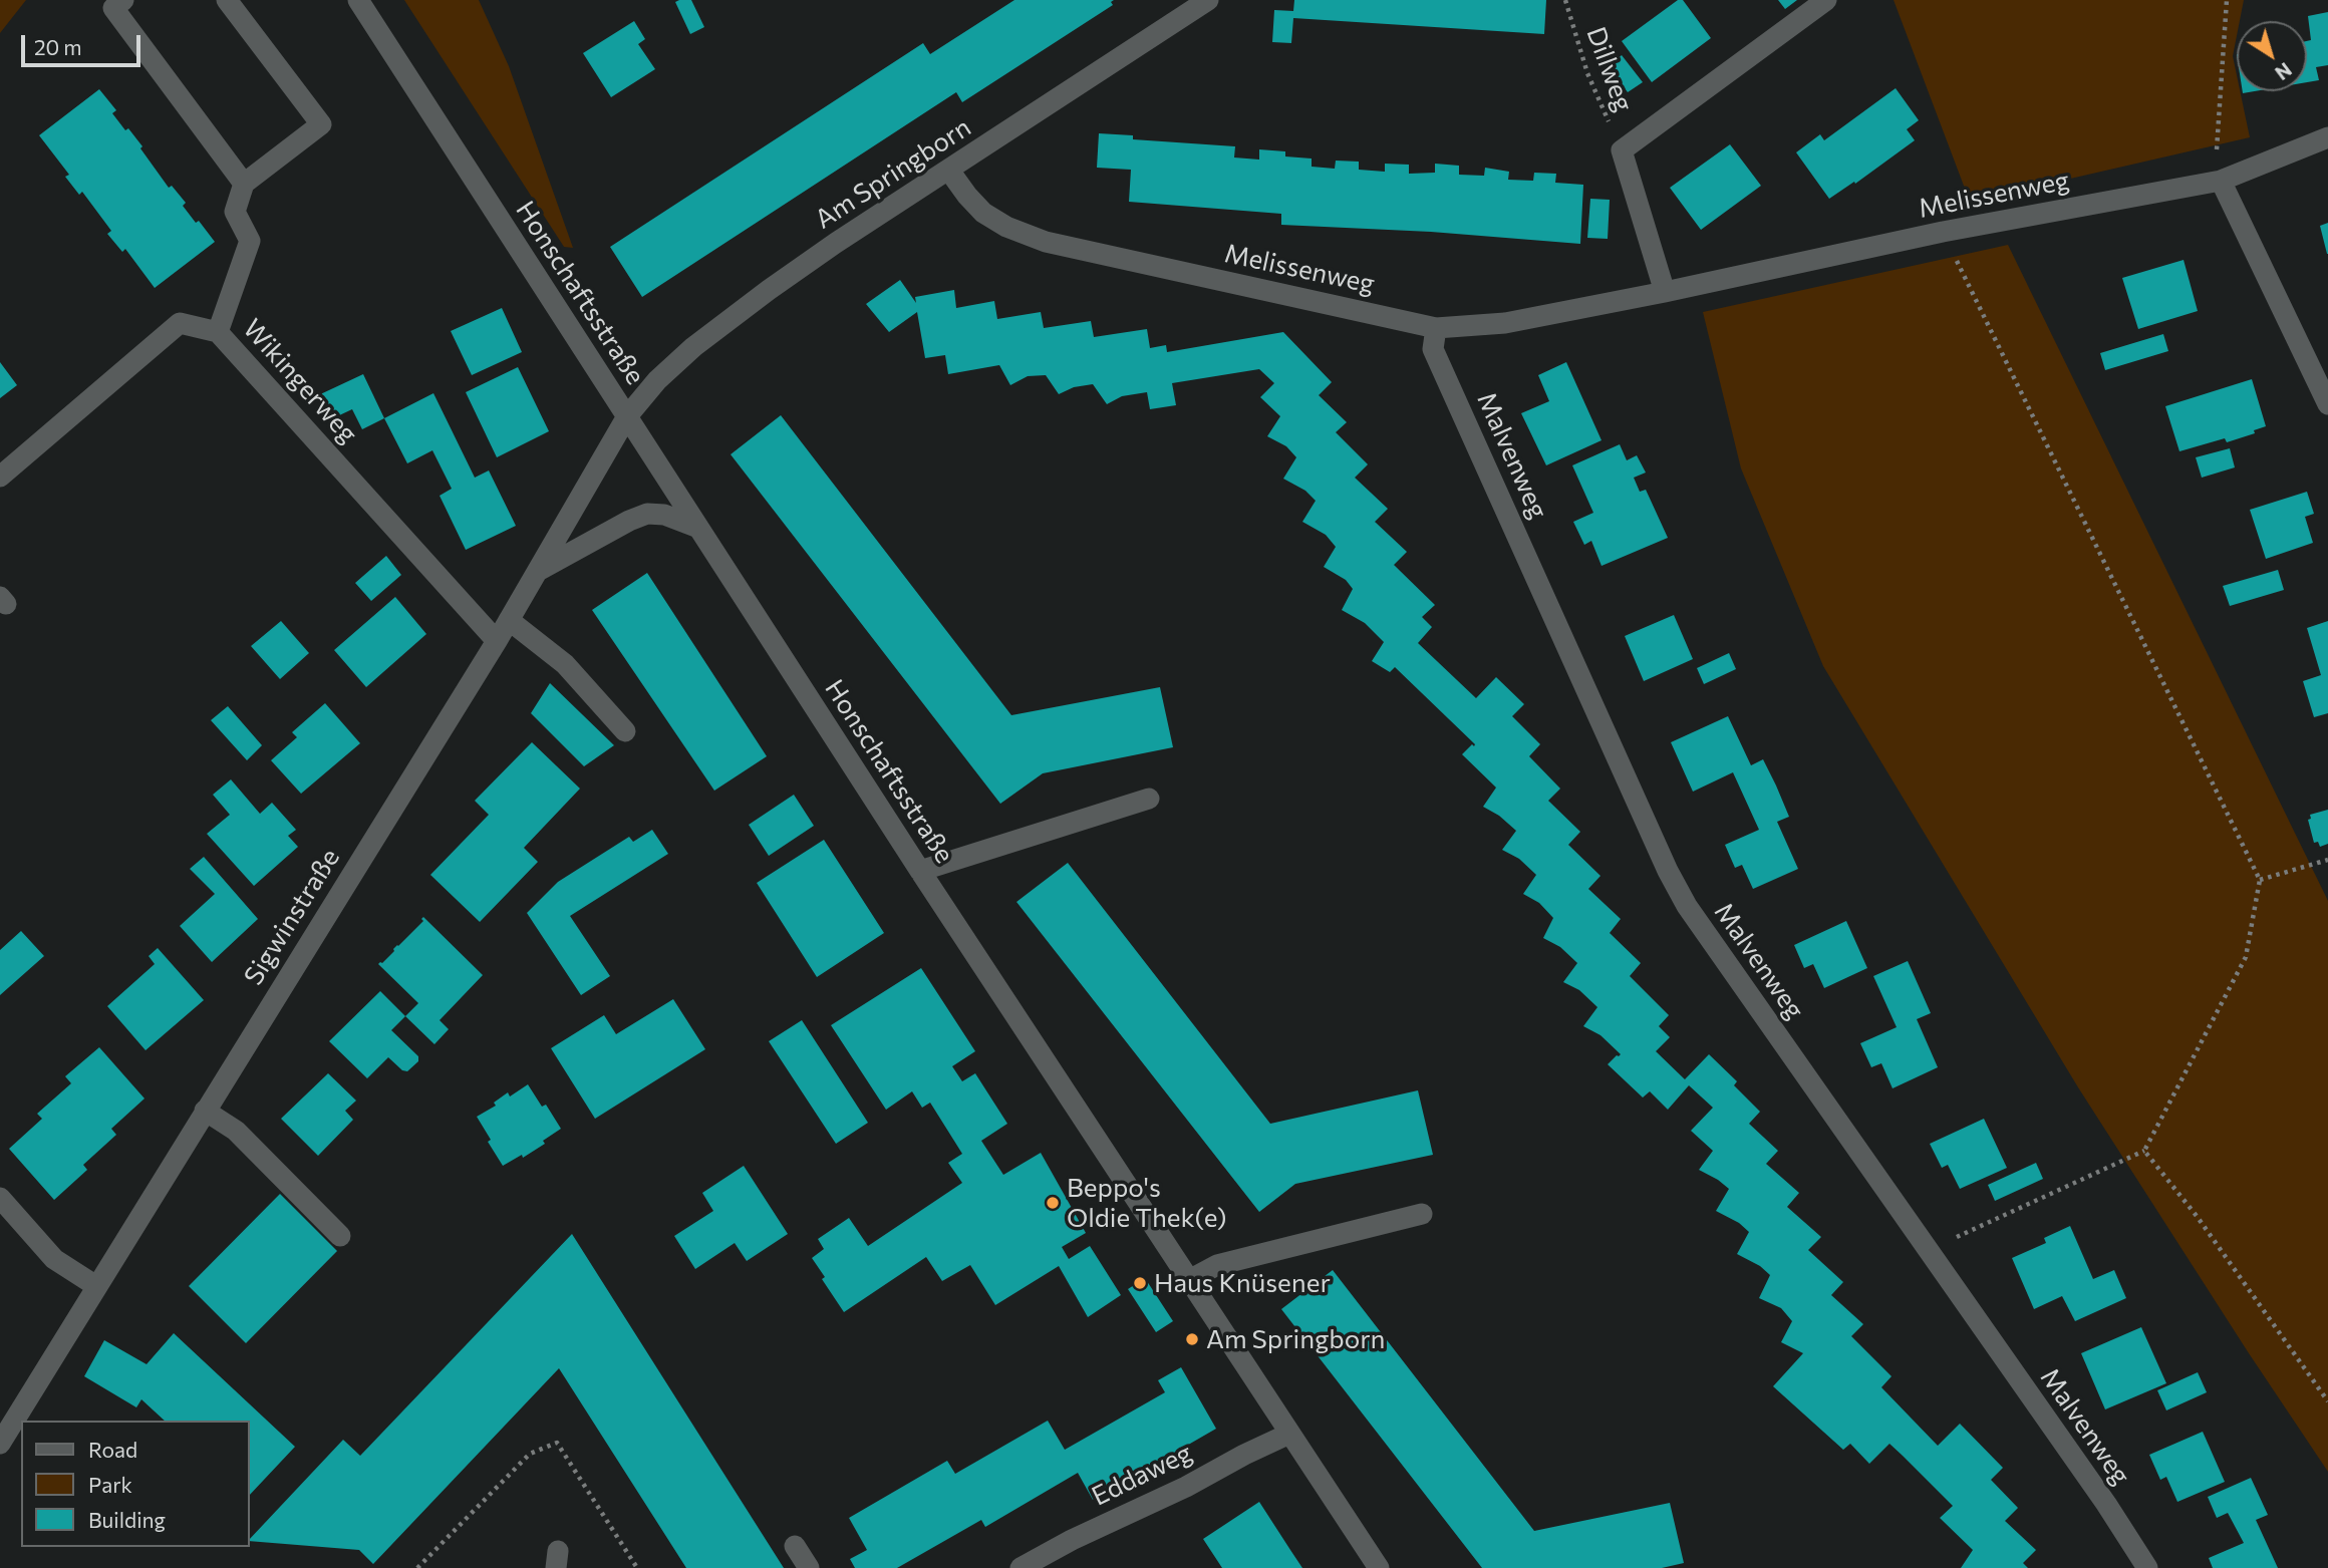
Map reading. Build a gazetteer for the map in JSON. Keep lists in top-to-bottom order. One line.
{"streets":{"street":["Am Springborn","Melissenweg","Honschaftsstraße","Wikingerweg","Malvenweg","Sigwinstraße","Eddaweg"],"path":["Dillweg"]},"crossings":[["Am Springborn","Melissenweg"],["Am Springborn","Honschaftsstraße"],["Am Springborn","Sigwinstraße"],["Melissenweg","Malvenweg"],["Honschaftsstraße","Sigwinstraße"],["Honschaftsstraße","Eddaweg"],["Wikingerweg","Sigwinstraße"]],"places":["Beppo's Oldie Thek(e)","Haus Knüsener","Am Springborn"],"legend":["Road","Park","Building"],"scale_bar":"20 m","north":"bottom right"}
